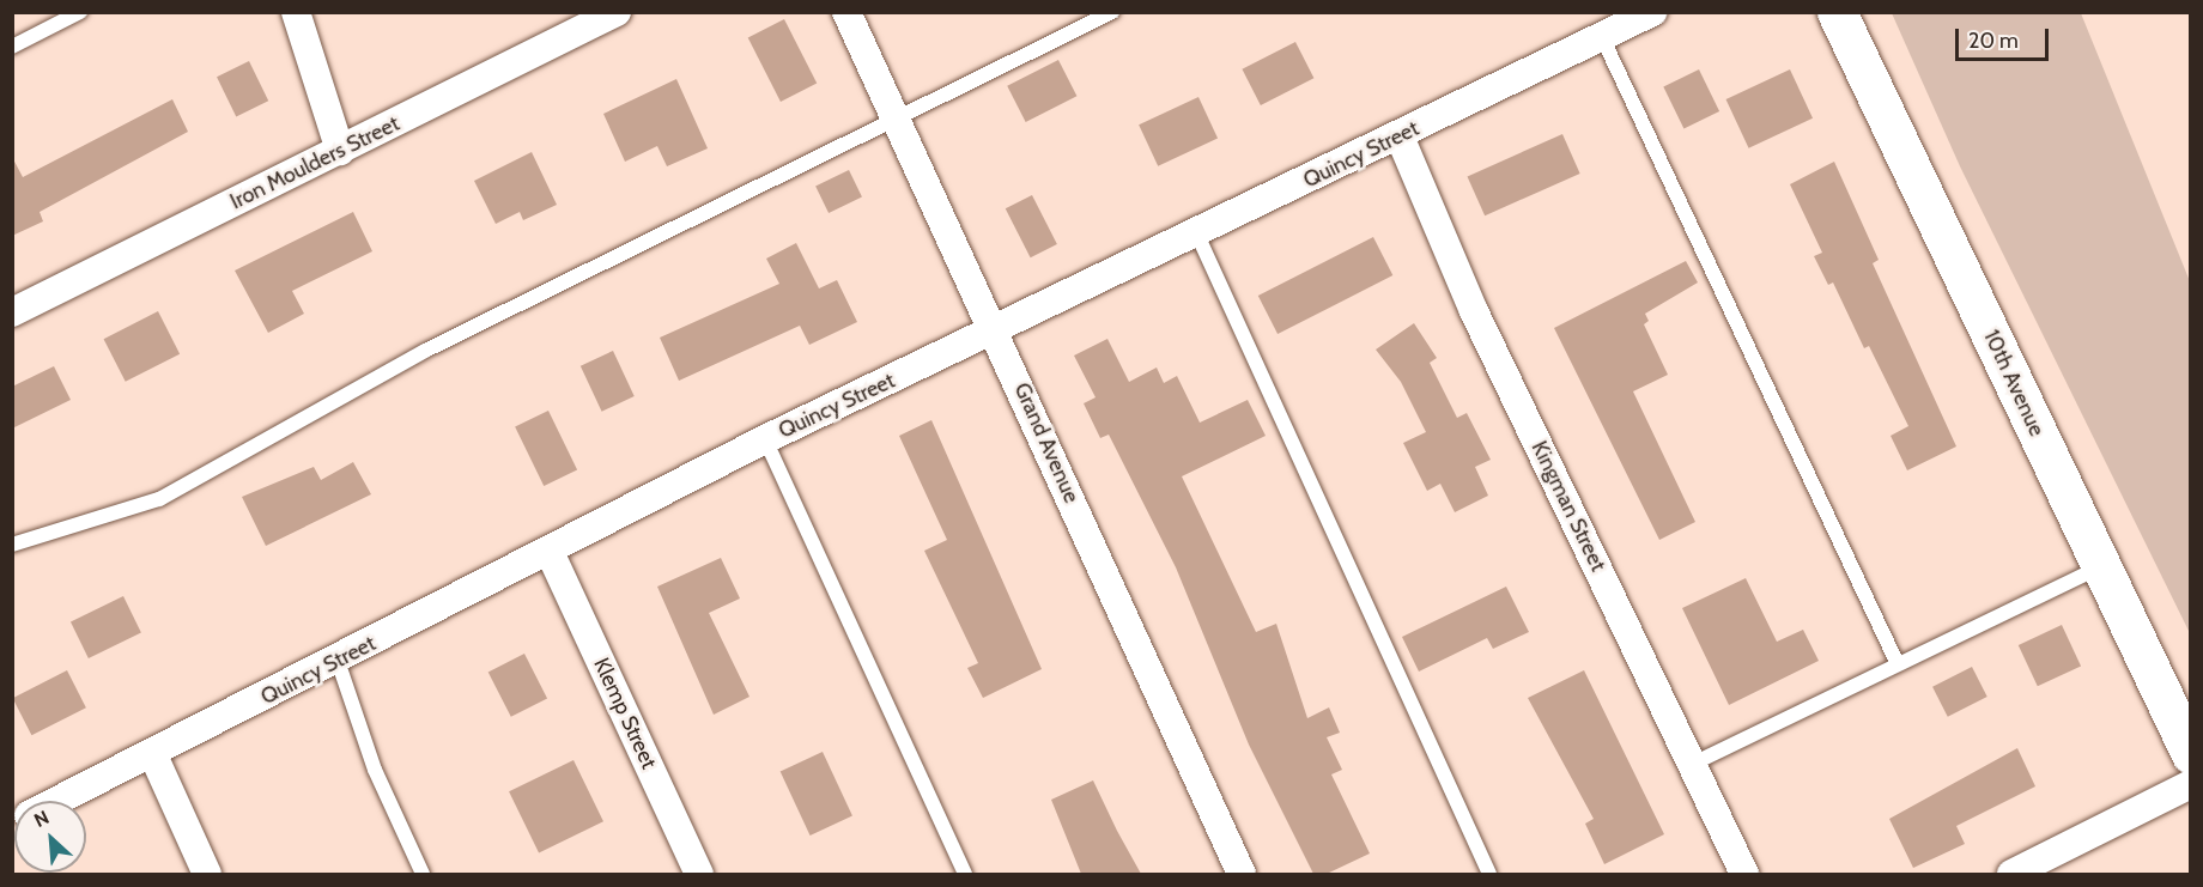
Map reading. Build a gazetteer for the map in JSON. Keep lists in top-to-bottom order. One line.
{"streets":{"street":["Quincy Street","Iron Moulders Street","10th Avenue","Grand Avenue","Kingman Street","Klemp Street"]},"crossings":[["Quincy Street","Grand Avenue"],["Quincy Street","Kingman Street"],["Quincy Street","Klemp Street"]],"scale_bar":"20 m","north":"top left"}
